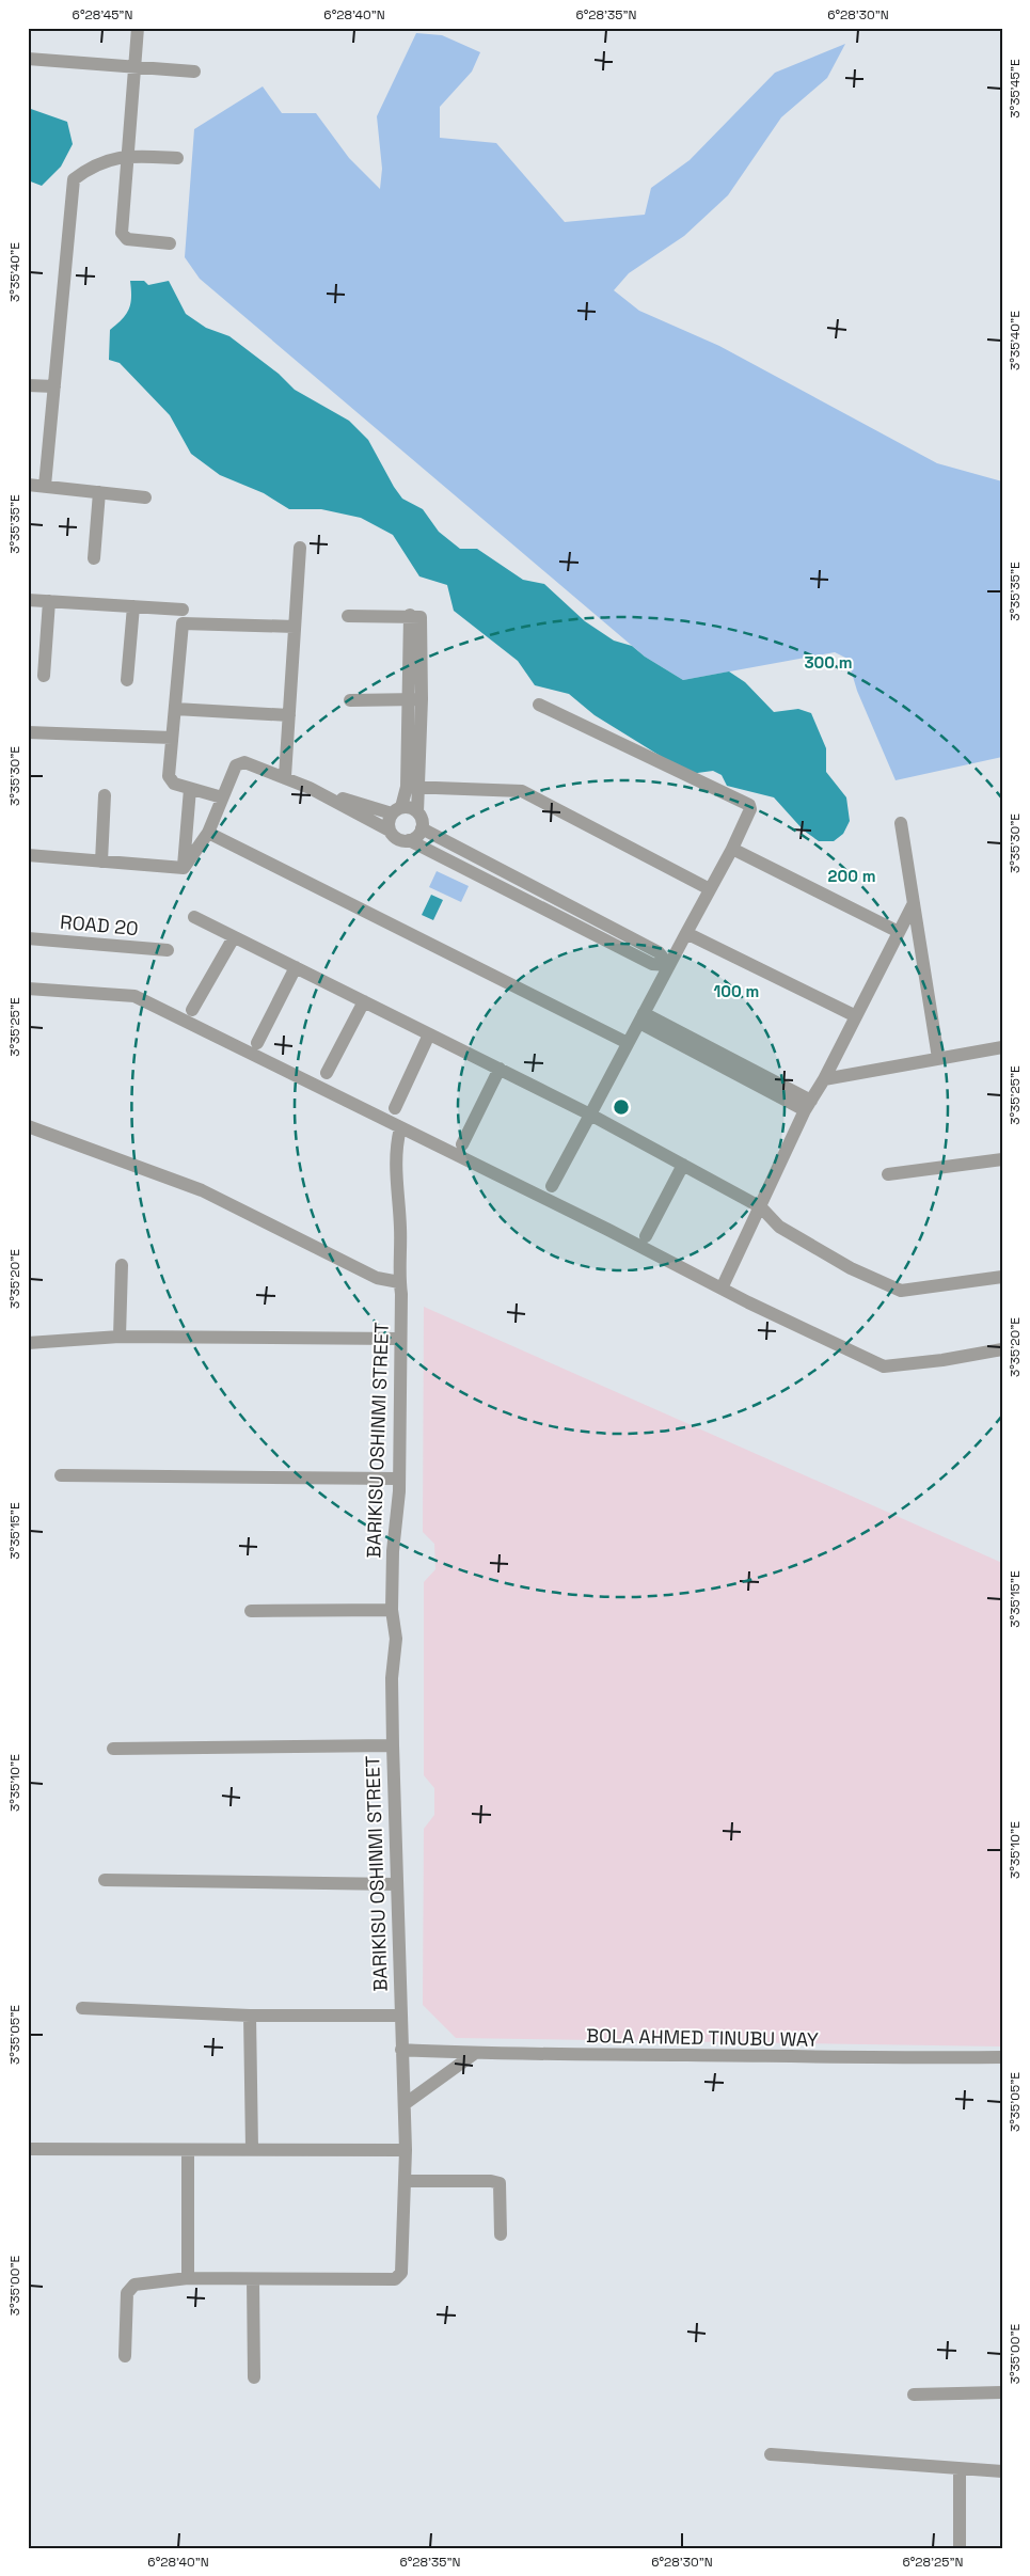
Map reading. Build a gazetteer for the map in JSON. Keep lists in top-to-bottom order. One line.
{"streets":{"street":["ROAD 20","BARIKISU OSHINMI STREET","BOLA AHMED TINUBU WAY"]},"crossings":[["BARIKISU OSHINMI STREET","BOLA AHMED TINUBU WAY"]],"coordinates":["6°28'45\"N","6°28'40\"N","6°28'35\"N","6°28'30\"N","3°35'45\"E","3°35'40\"E","3°35'35\"E","3°35'30\"E","3°35'25\"E","3°35'20\"E","3°35'15\"E","3°35'10\"E","3°35'05\"E","3°35'00\"E","6°28'25\"N"],"rings":["300 m","200 m","100 m"]}
